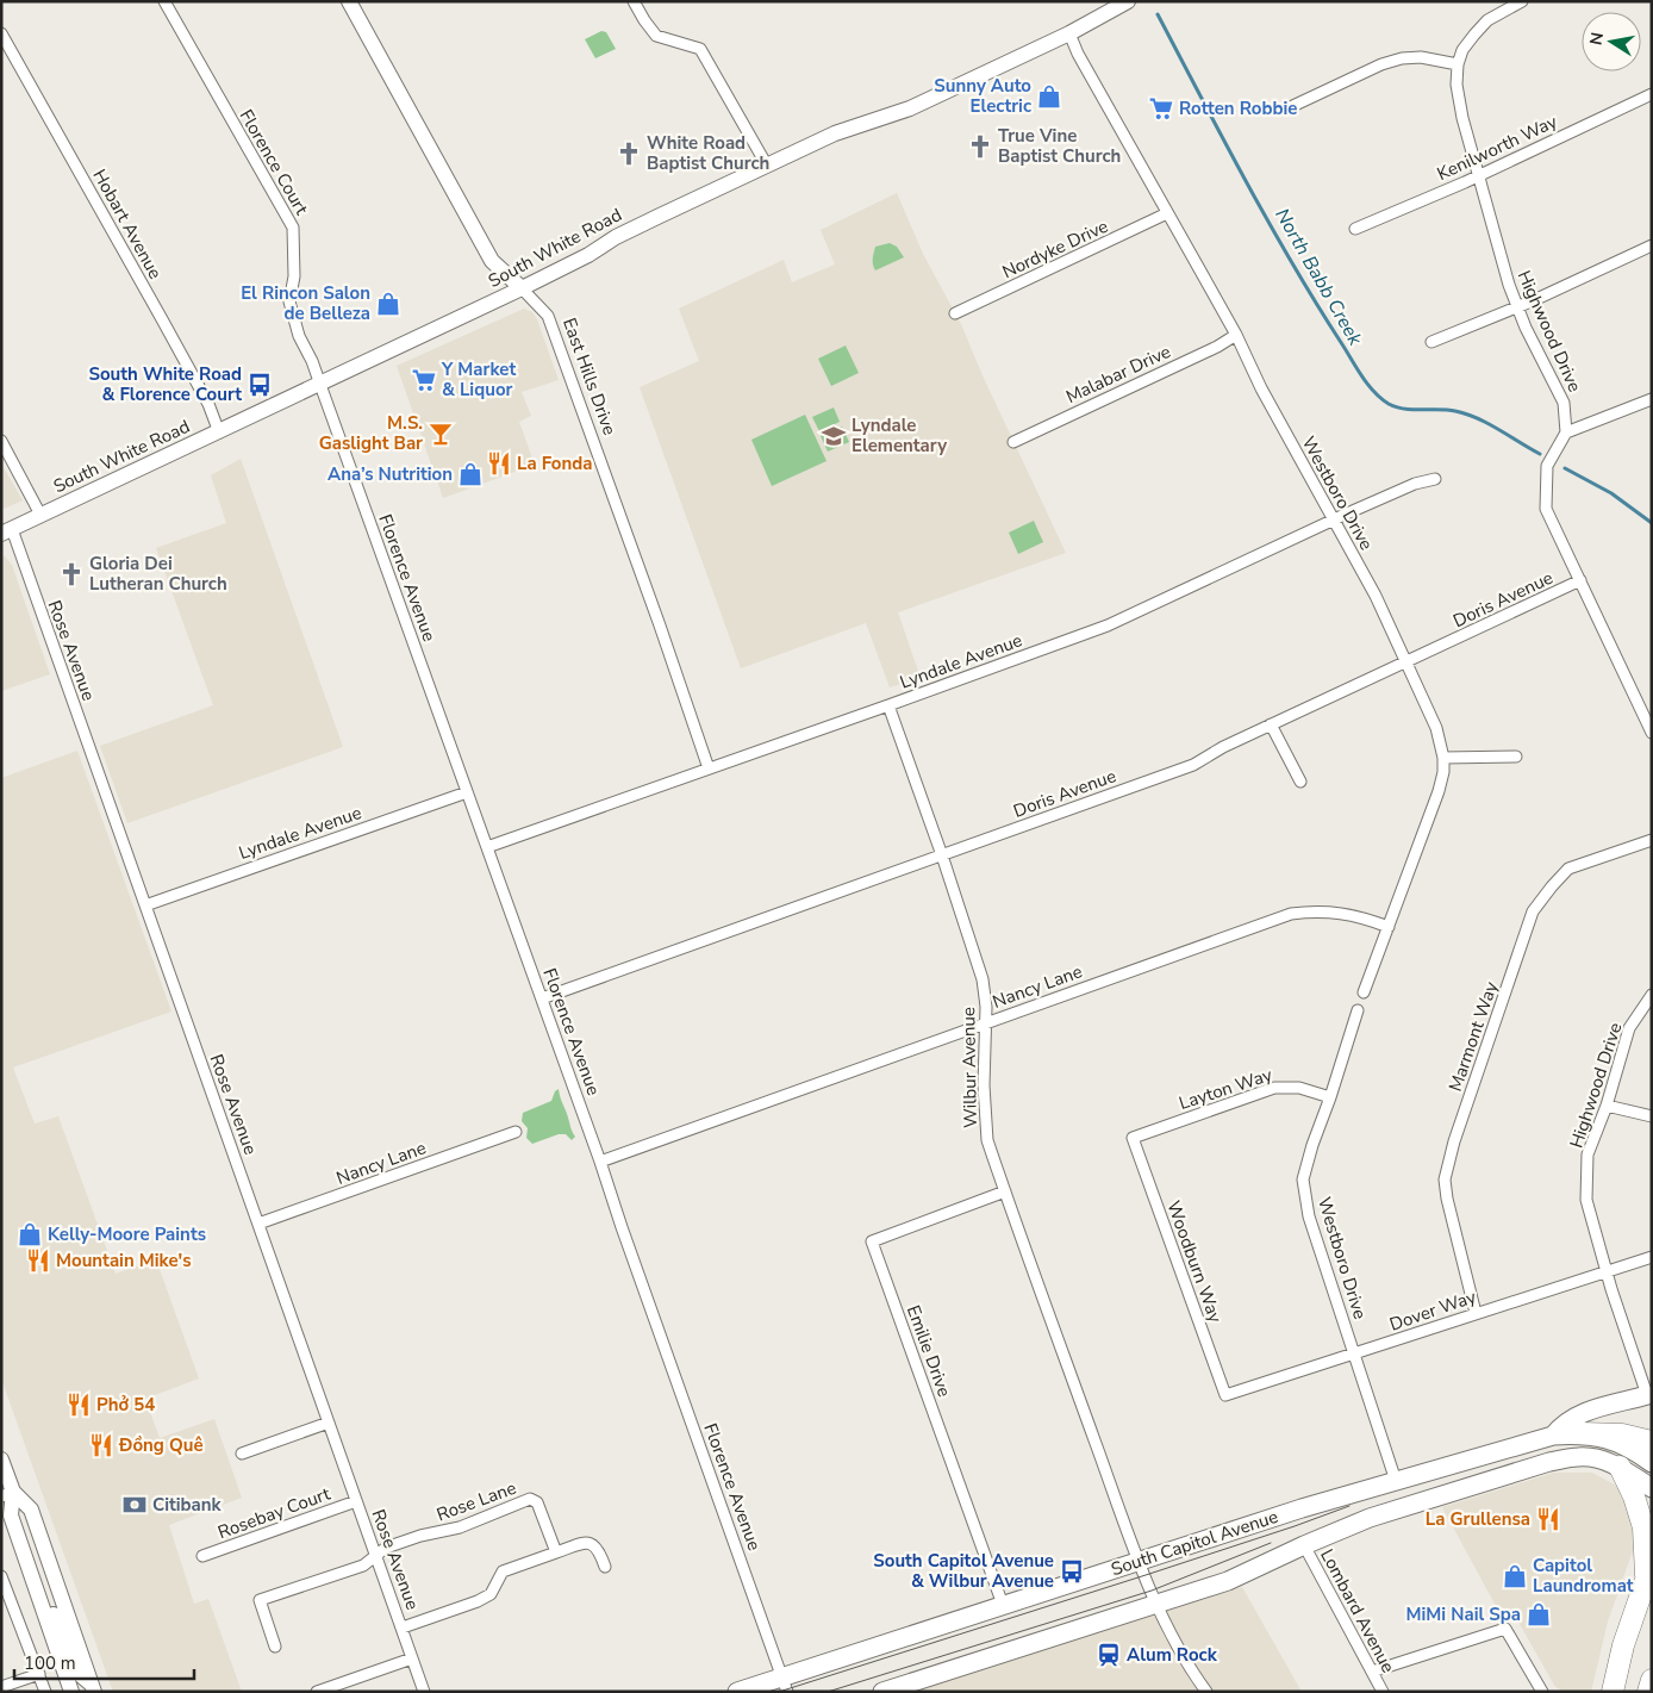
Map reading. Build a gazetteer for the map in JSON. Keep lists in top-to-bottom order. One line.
{"streets":{"main road":["South White Road","East Hills Drive","South Capitol Avenue"],"street":["Kenilworth Way","Florence Court","Hobart Avenue","Nordyke Drive","Highwood Drive","Malabar Drive","Westboro Drive","Florence Avenue","Doris Avenue","Rose Avenue","Lyndale Avenue","Nancy Lane","Marmont Way","Wilbur Avenue","Layton Way","Woodburn Way","Dover Way","Emilie Drive","Rose Lane","Rosebay Court","Lombard Avenue"]},"crossings":[["Kenilworth Way","Highwood Drive"],["Florence Court","South White Road"],["Florence Court","Florence Avenue"],["Hobart Avenue","South White Road"],["South White Road","East Hills Drive"],["South White Road","Westboro Drive"],["South White Road","Florence Avenue"],["South White Road","Rose Avenue"],["Nordyke Drive","Westboro Drive"],["Highwood Drive","Dover Way"],["Malabar Drive","Westboro Drive"],["East Hills Drive","Lyndale Avenue"],["Westboro Drive","Doris Avenue"],["Westboro Drive","Lyndale Avenue"],["Westboro Drive","Nancy Lane"],["Westboro Drive","Layton Way"],["Westboro Drive","Dover Way"],["Westboro Drive","South Capitol Avenue"],["Florence Avenue","Doris Avenue"],["Florence Avenue","Lyndale Avenue"],["Florence Avenue","Nancy Lane"],["Florence Avenue","South Capitol Avenue"],["Doris Avenue","Wilbur Avenue"],["Rose Avenue","Lyndale Avenue"],["Rose Avenue","Nancy Lane"],["Rose Avenue","Rose Lane"],["Rose Avenue","Rosebay Court"],["Lyndale Avenue","Wilbur Avenue"],["Nancy Lane","Wilbur Avenue"],["Marmont Way","Dover Way"],["Wilbur Avenue","Emilie Drive"],["Wilbur Avenue","South Capitol Avenue"],["Layton Way","Woodburn Way"],["Woodburn Way","Dover Way"],["Emilie Drive","South Capitol Avenue"]],"water":["North Babb Creek"],"places":{"shop":["Sunny Auto Electric","El Rincon Salon de Belleza","Ana’s Nutrition","Kelly-Moore Paints","Capitol Laundromat","MiMi Nail Spa"],"supermarket":["Rotten Robbie","Y Market & Liquor"],"church":["True Vine Baptist Church","White Road Baptist Church","Gloria Dei Lutheran Church"],"bus stop":["South White Road & Florence Court","South Capitol Avenue & Wilbur Avenue"],"bar":["M.S. Gaslight Bar"],"school or university":["Lyndale Elementary"],"restaurant":["La Fonda","Mountain Mike's","Phở 54","Đồng Quê","La Grullensa"],"bank":["Citibank"],"station":["Alum Rock"]},"scale_bar":"100 m","north":"left"}
